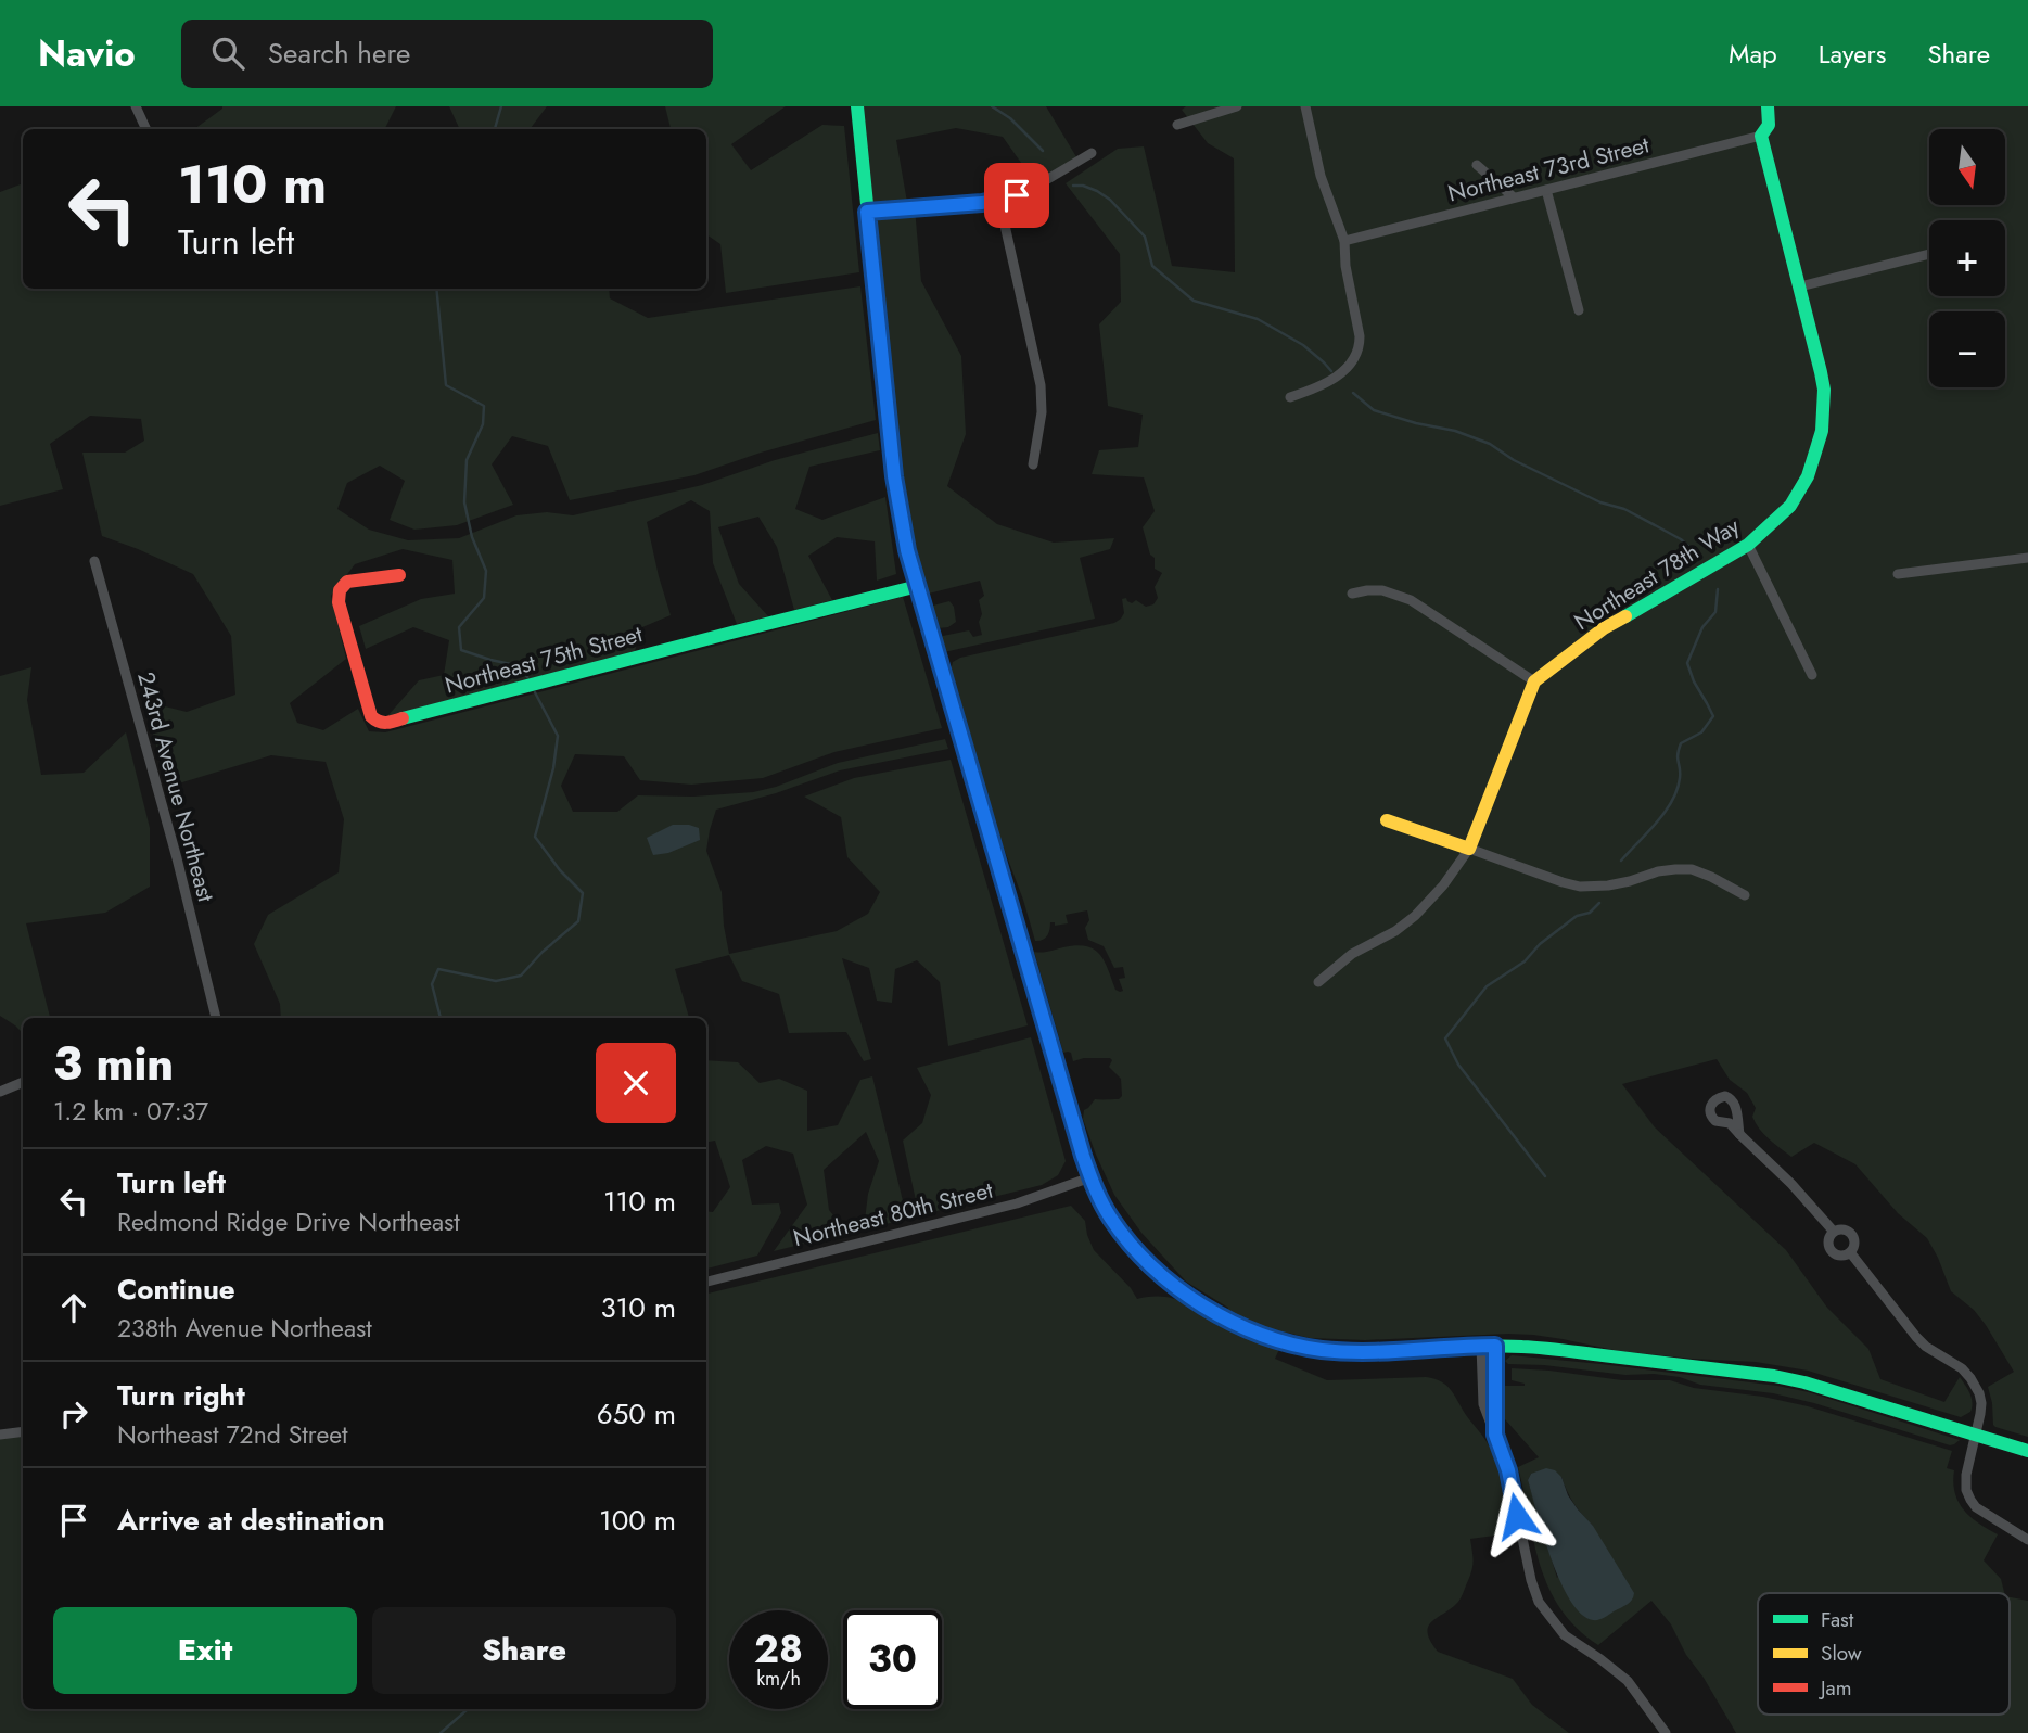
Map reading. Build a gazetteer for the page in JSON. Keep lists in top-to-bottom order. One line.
{"streets":{"street":["Northeast 73rd Street","Northeast 78th Way","Northeast 75th Street","243rd Avenue Northeast","Northeast 80th Street"]},"crossings":[["Northeast 73rd Street","Northeast 78th Way"]],"legend":["Fast","Slow","Jam"],"north":"bottom","page":{"header":"Navio","search":"Search here","nav":["Map","Layers","Share"],"map_buttons":["+","−"],"turn":["110 m","Turn left"],"heading":["3 min","1.2 km · 07:37"],"list":[{"name":"Turn left","note":"Redmond Ridge Drive Northeast","value":"110 m"},{"name":"Continue","note":"238th Avenue Northeast","value":"310 m"},{"name":"Turn right","note":"Northeast 72nd Street","value":"650 m"},{"name":"Arrive at destination","value":"100 m"}],"buttons":["Exit","Share"],"speed":"28 km/h","limit":"30"}}
